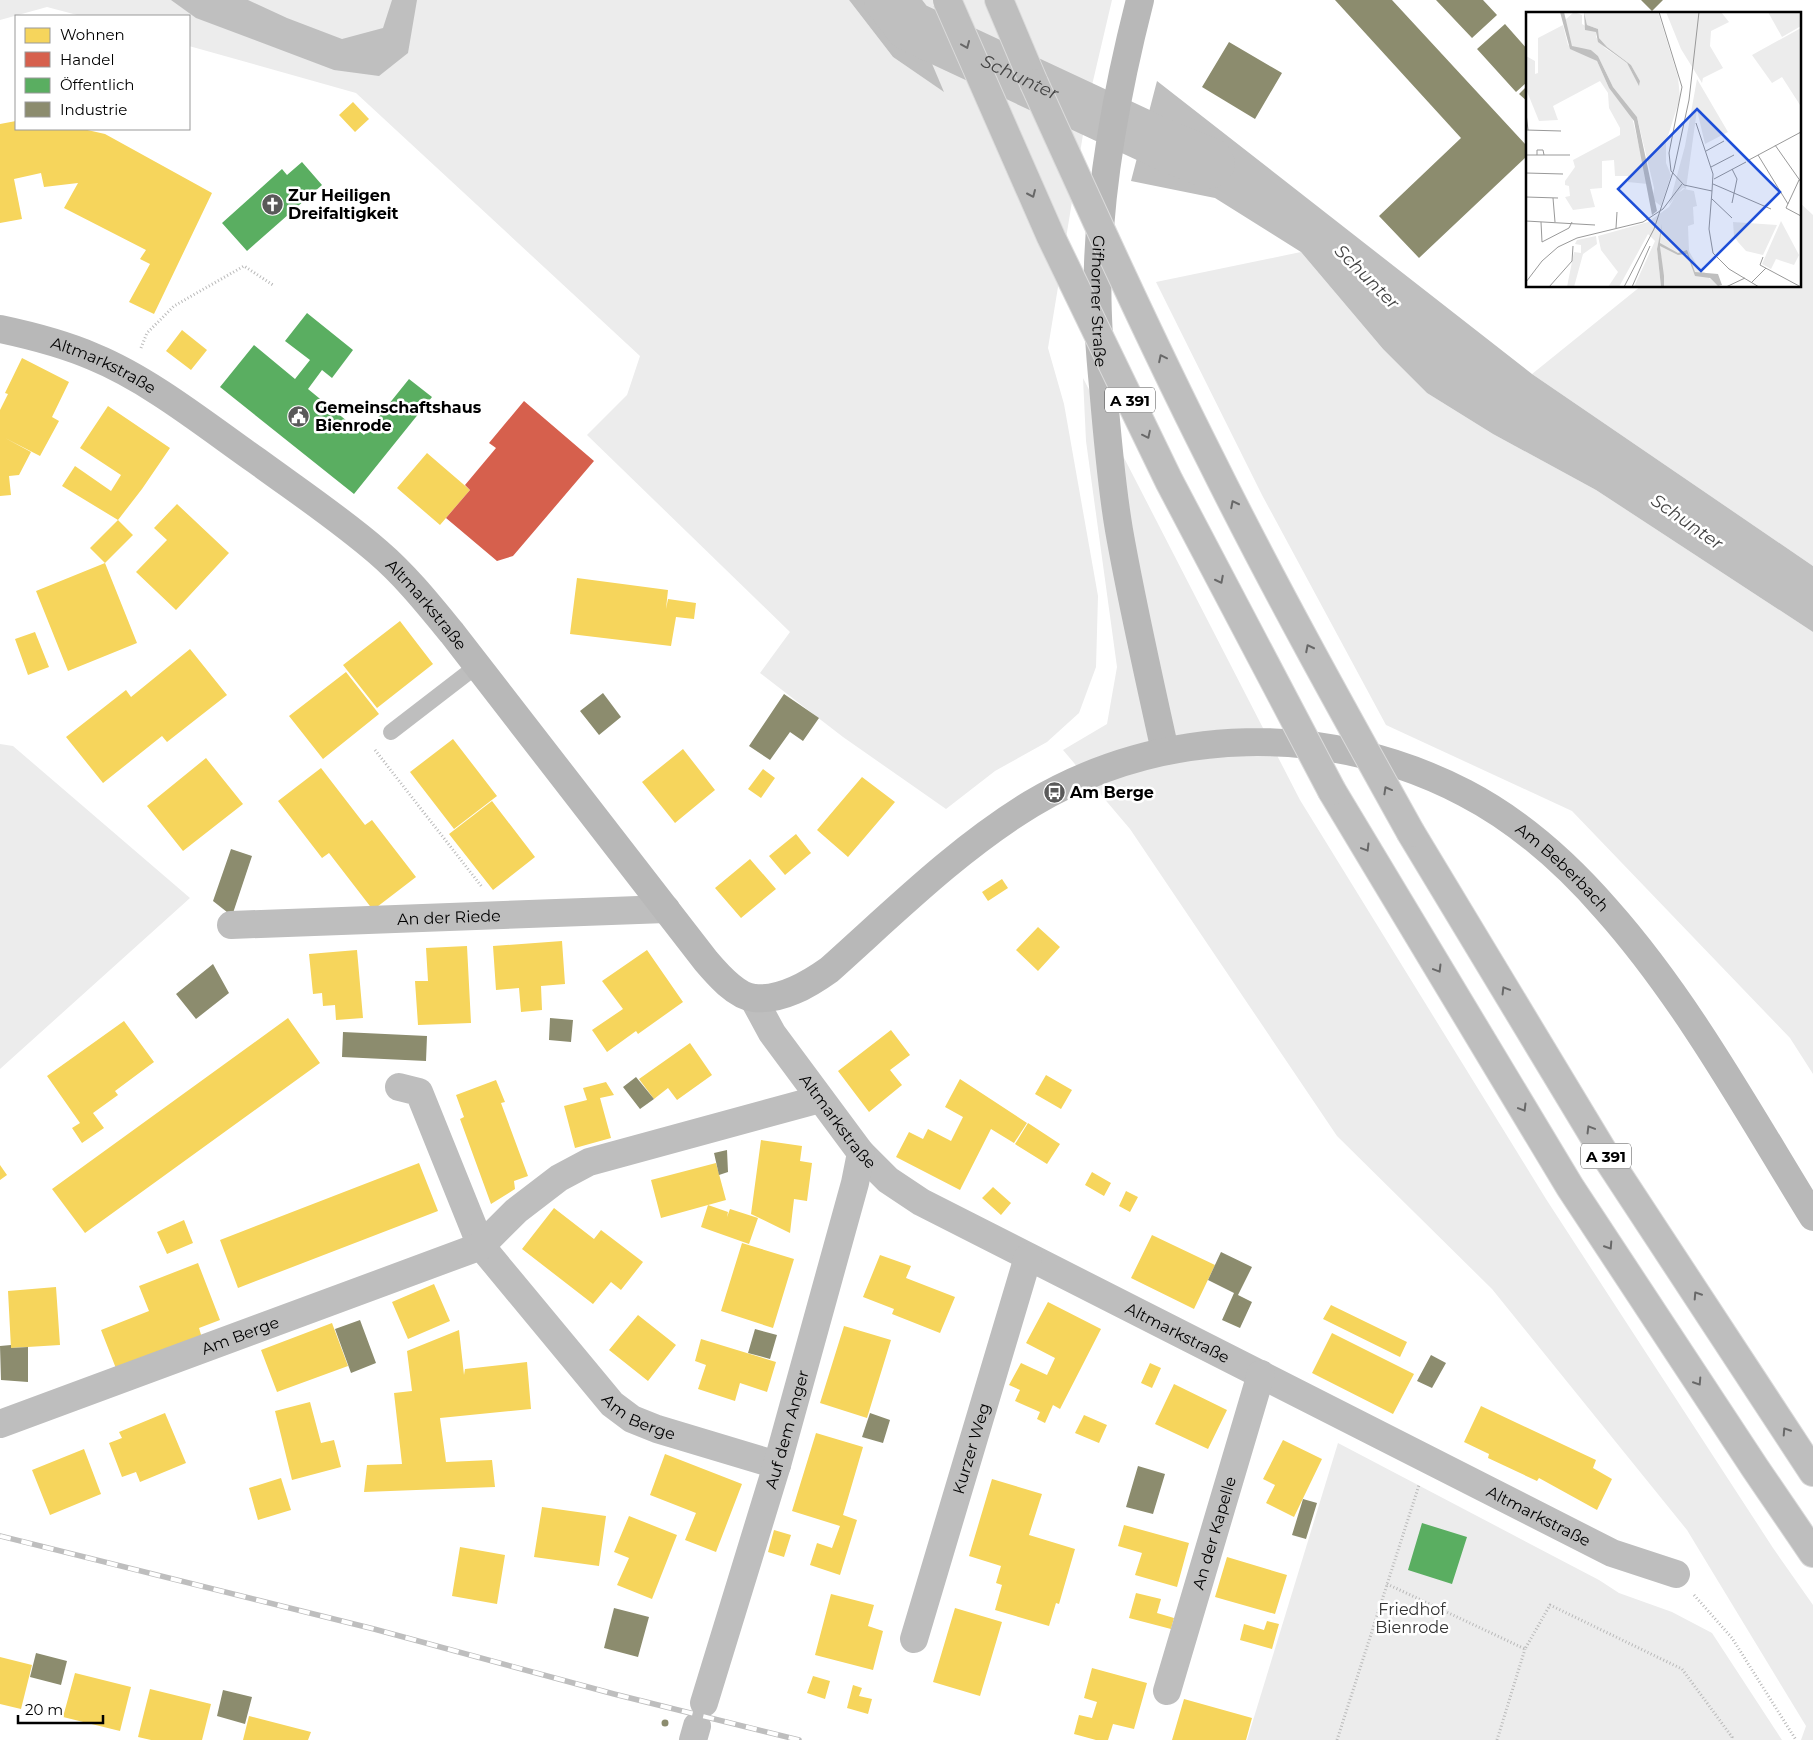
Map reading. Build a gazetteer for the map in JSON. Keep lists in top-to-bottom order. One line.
{"streets":{"main road":["Gifhorner Straße","Altmarkstraße","A 391","Am Beberbach","An der Riede","Am Berge","Auf dem Anger","Kurzer Weg","An der Kapelle"]},"crossings":[["Gifhorner Straße","Am Beberbach"],["Altmarkstraße","An der Riede"],["Altmarkstraße","Am Berge"],["Altmarkstraße","Auf dem Anger"],["Altmarkstraße","Kurzer Weg"],["Altmarkstraße","An der Kapelle"],["Am Berge","Auf dem Anger"]],"water":["Schunter"],"parks":["Friedhof Bienrode"],"places":{"church":["Zur Heiligen Dreifaltigkeit"],"public building":["Gemeinschaftshaus Bienrode"],"bus stop":["Am Berge"]},"legend":["Wohnen","Handel","Öffentlich","Industrie"],"scale_bar":"20 m"}
